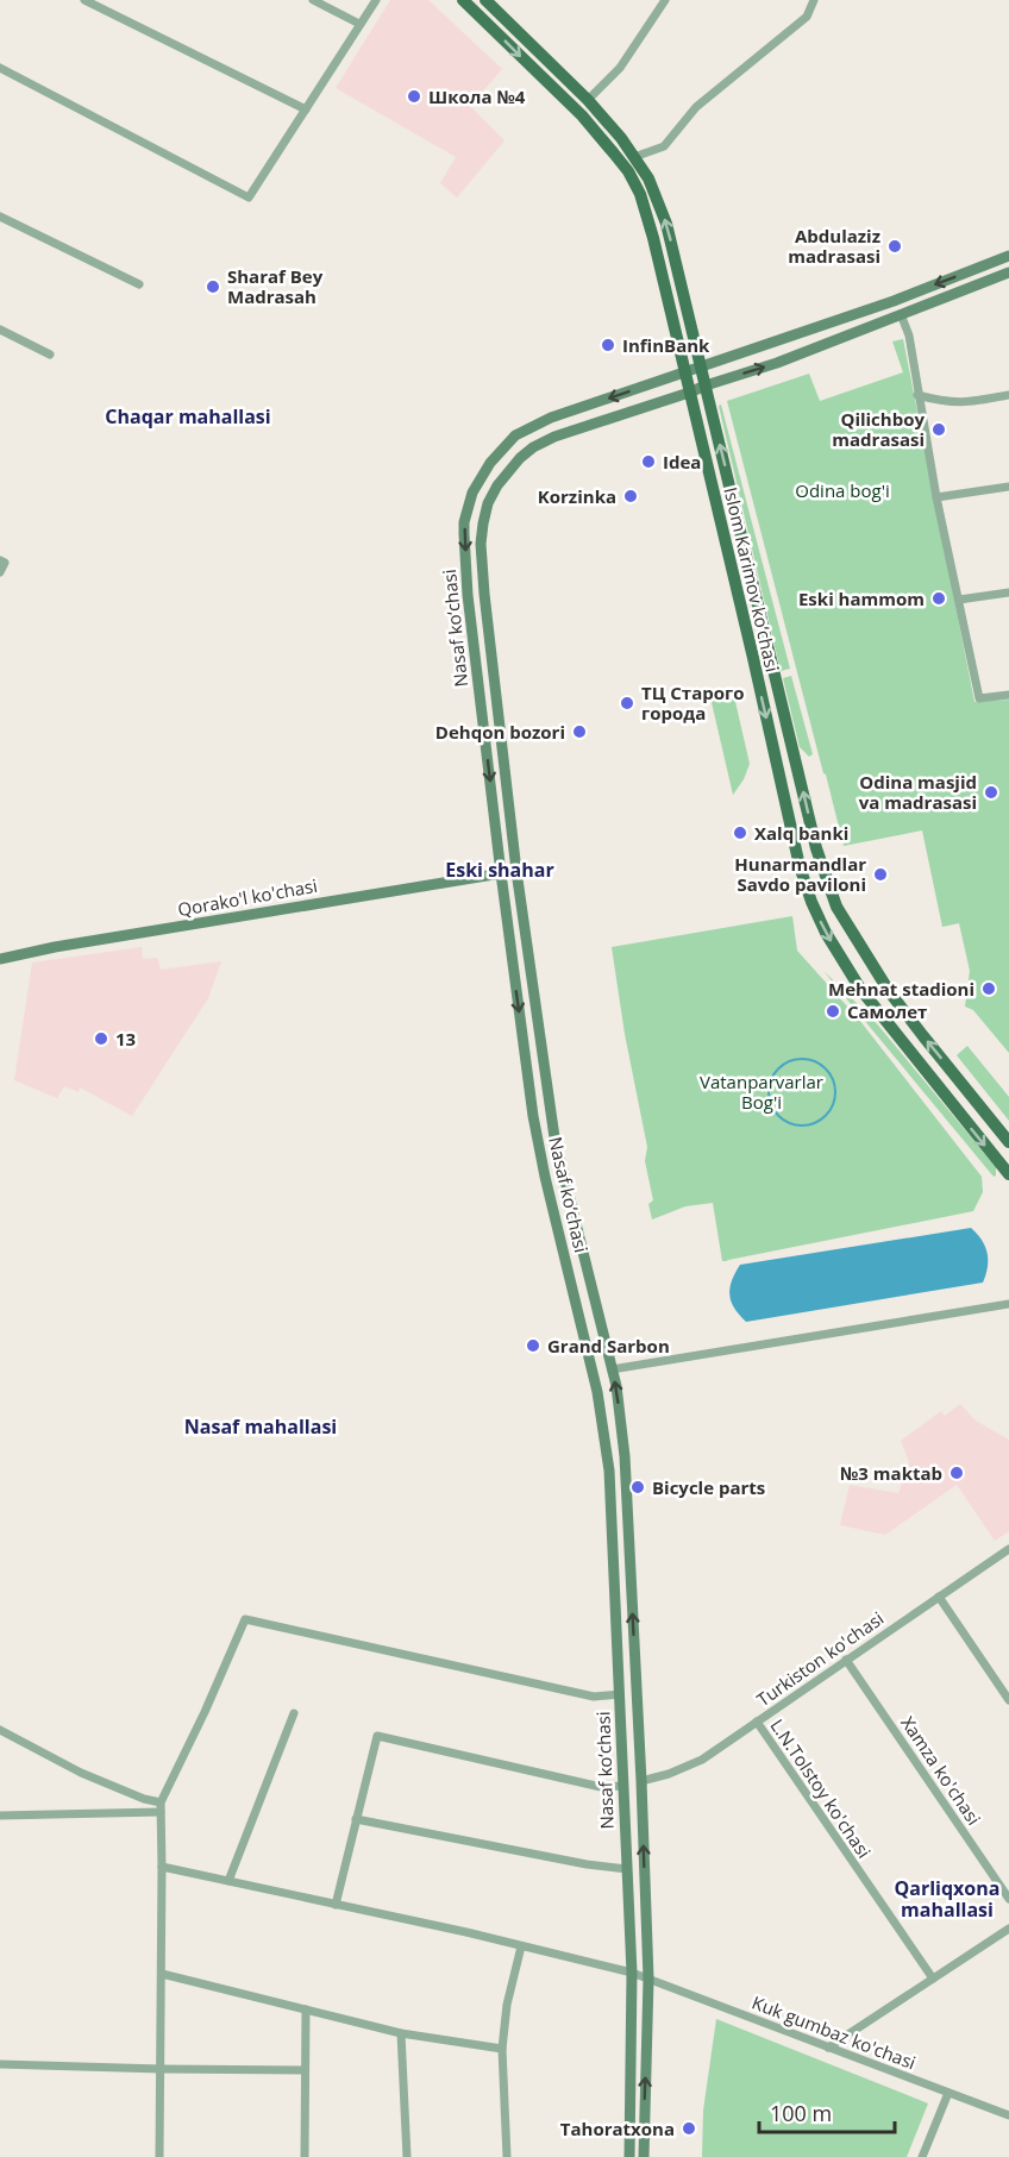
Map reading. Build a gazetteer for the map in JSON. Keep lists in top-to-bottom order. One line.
{"streets":{"main road":["Islom Karimov ko‘chasi","Nasaf ko‘chasi","Qorako'l ko'chasi"],"street":["Turkiston ko'chasi","Xamza ko'chasi","L.N.Tolstoy ko'chasi","Kuk gumbaz ko'chasi"]},"crossings":[["Islom Karimov ko‘chasi","Nasaf ko‘chasi"],["Nasaf ko‘chasi","Qorako'l ko'chasi"],["Nasaf ko‘chasi","Turkiston ko'chasi"],["Nasaf ko‘chasi","Kuk gumbaz ko'chasi"],["Turkiston ko'chasi","Xamza ko'chasi"],["Turkiston ko'chasi","L.N.Tolstoy ko'chasi"]],"districts":["Chaqar mahallasi","Eski shahar","Nasaf mahallasi","Qarliqxona mahallasi"],"parks":["Odina bog'i","Vatanparvarlar Bog'i"],"places":["Школа №4","Abdulaziz madrasasi","Sharaf Bey Madrasah","InfinBank","Qilichboy madrasasi","Idea","Korzinka","Eski hammom","ТЦ Старого города","Dehqon bozori","Odina masjid va madrasasi","Xalq banki","Hunarmandlar Savdo paviloni","Mehnat stadioni","Самолет","13","Grand Sarbon","№3 maktab","Bicycle parts","Tahoratxona"],"scale_bar":"100 m"}
